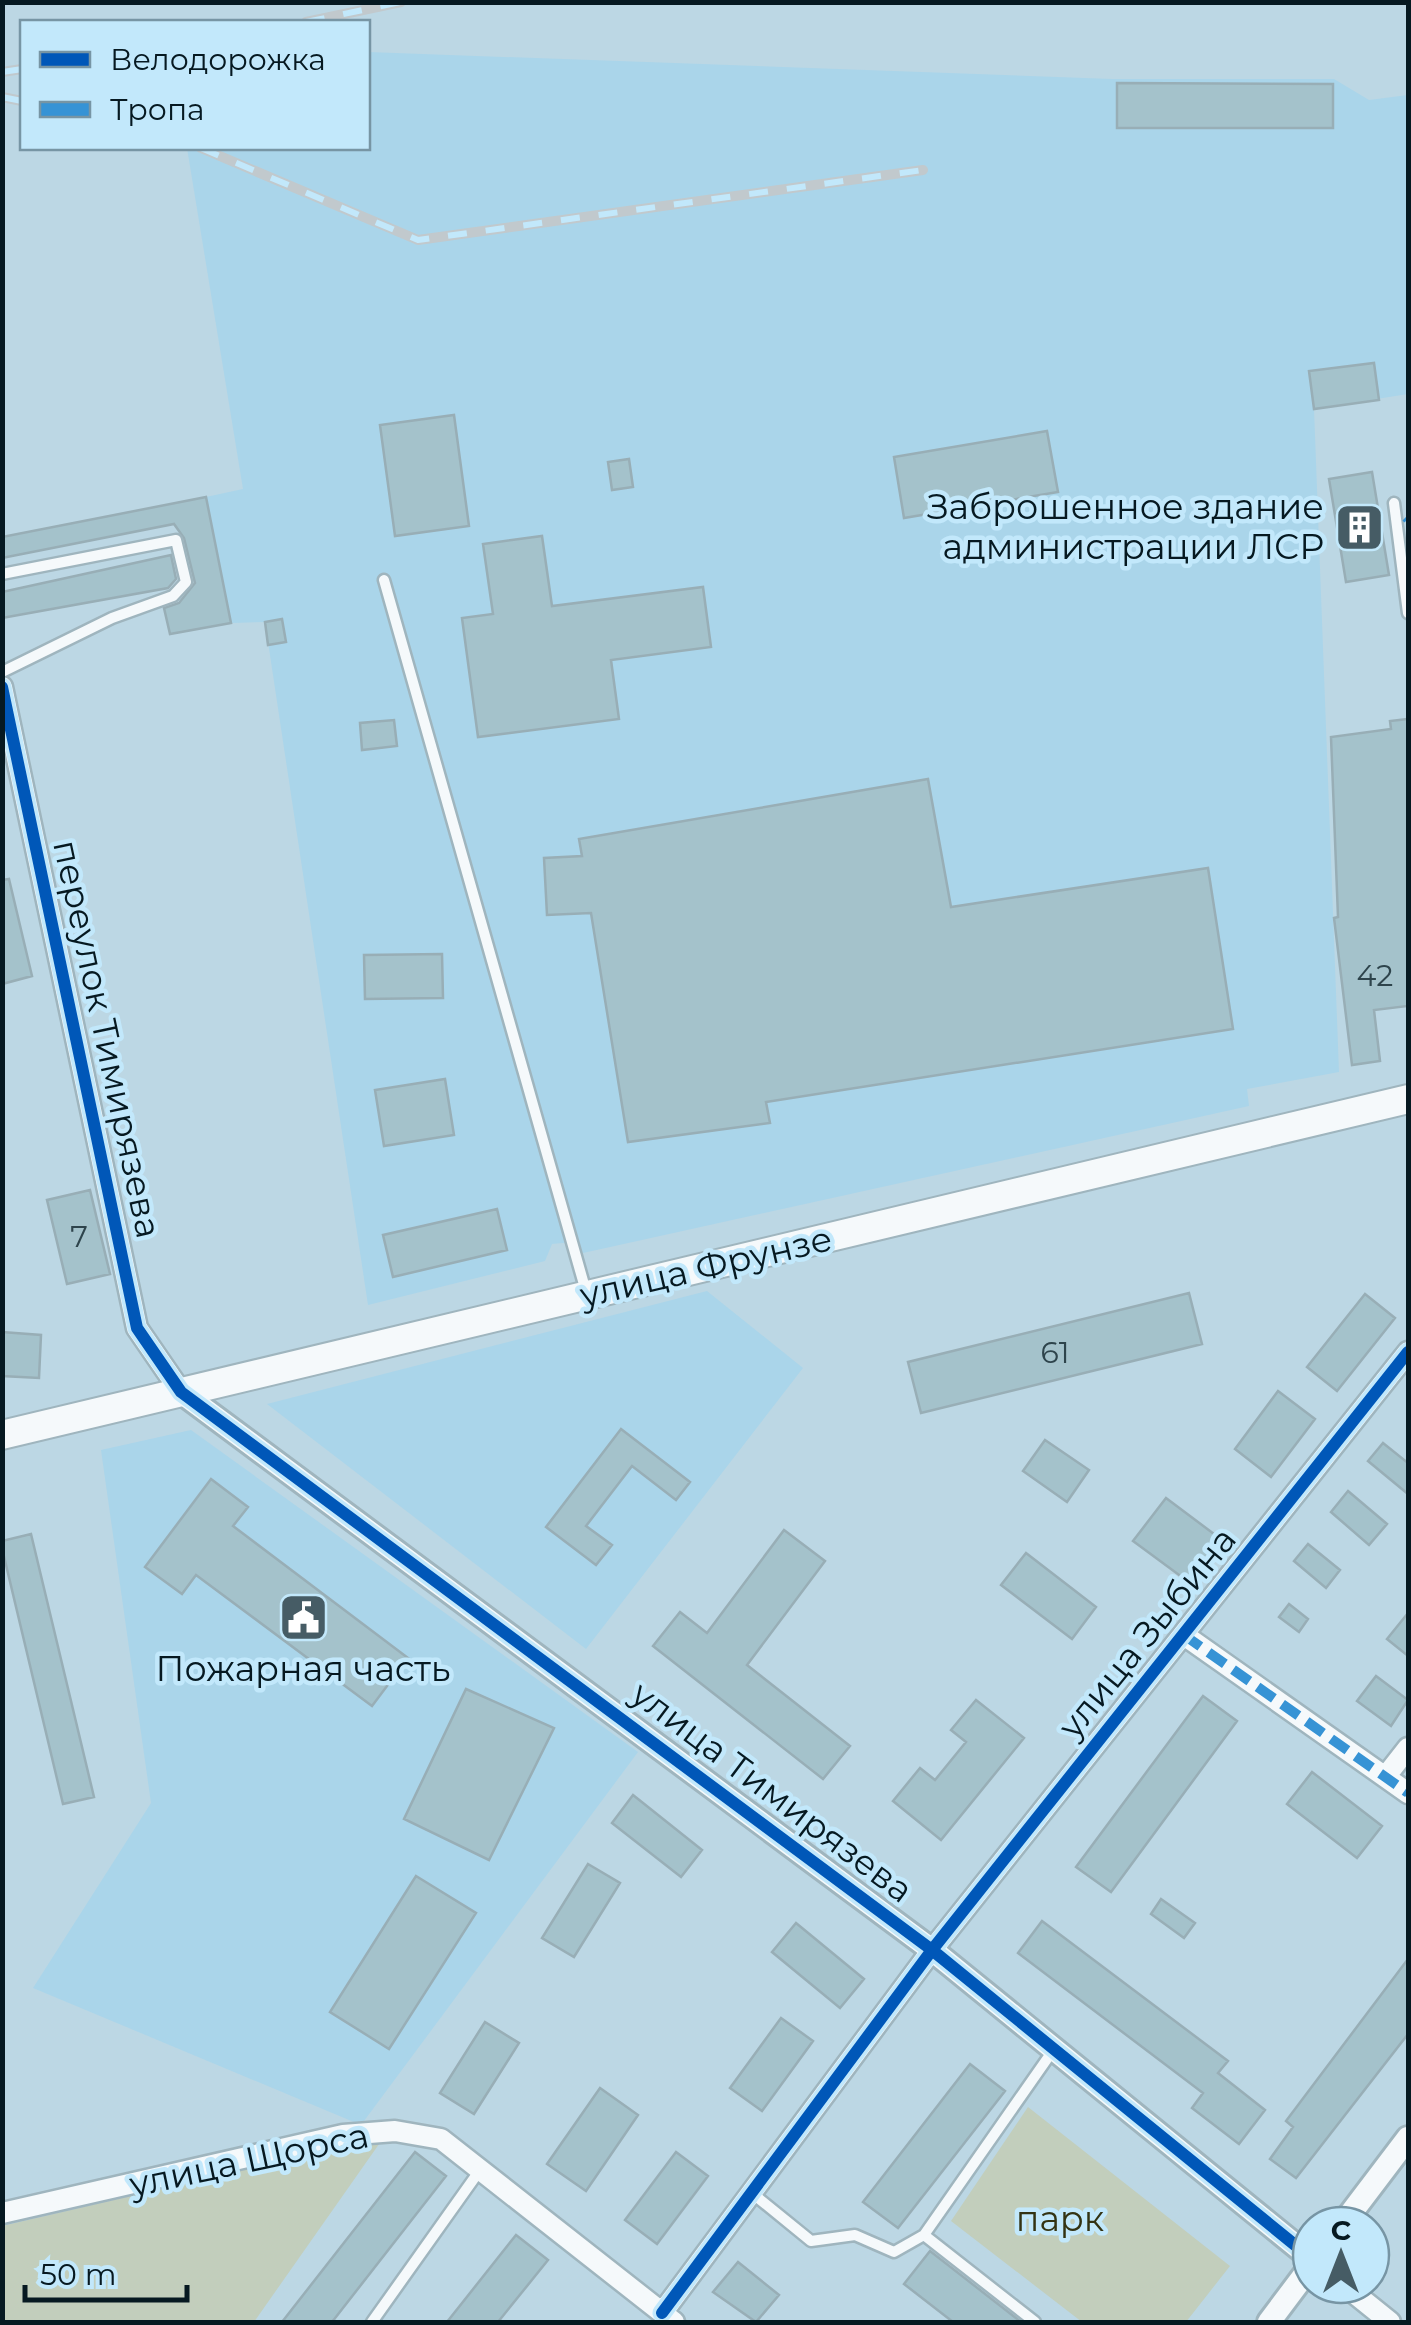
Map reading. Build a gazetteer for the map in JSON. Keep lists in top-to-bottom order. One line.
{"streets":{"main road":["улица Фрунзе"],"street":["переулок Тимирязева","улица Зыбина","улица Тимирязева","улица Щорса"]},"crossings":[["переулок Тимирязева","улица Фрунзе"],["переулок Тимирязева","улица Тимирязева"],["улица Фрунзе","улица Тимирязева"],["улица Зыбина","улица Тимирязева"],["улица Зыбина","улица Щорса"]],"parks":["парк"],"places":{"building":["Заброшенное здание администрации ЛСР"],"public building":["Пожарная часть"]},"house_numbers":["42","7","61"],"legend":["Велодорожка","Тропа"],"scale_bar":"50 m","north":"top"}
